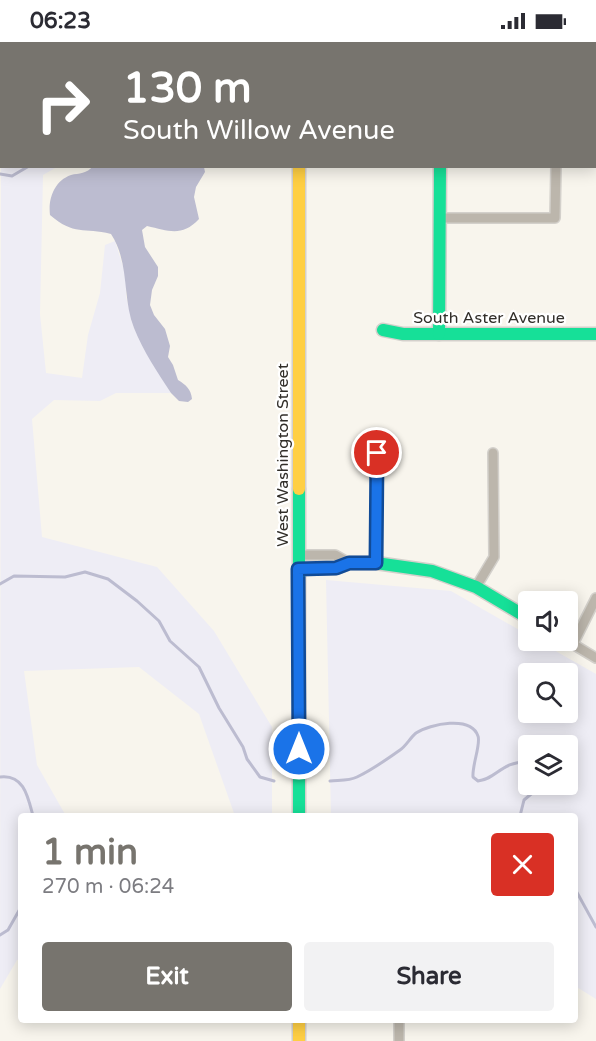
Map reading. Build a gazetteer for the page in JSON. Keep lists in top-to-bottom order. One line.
{"streets":{"main road":["South Aster Avenue","West Washington Street"]},"page":{"status":"06:23","turn":["130 m","South Willow Avenue"],"heading":["1 min","270 m · 06:24"],"buttons":["Exit","Share"]}}
